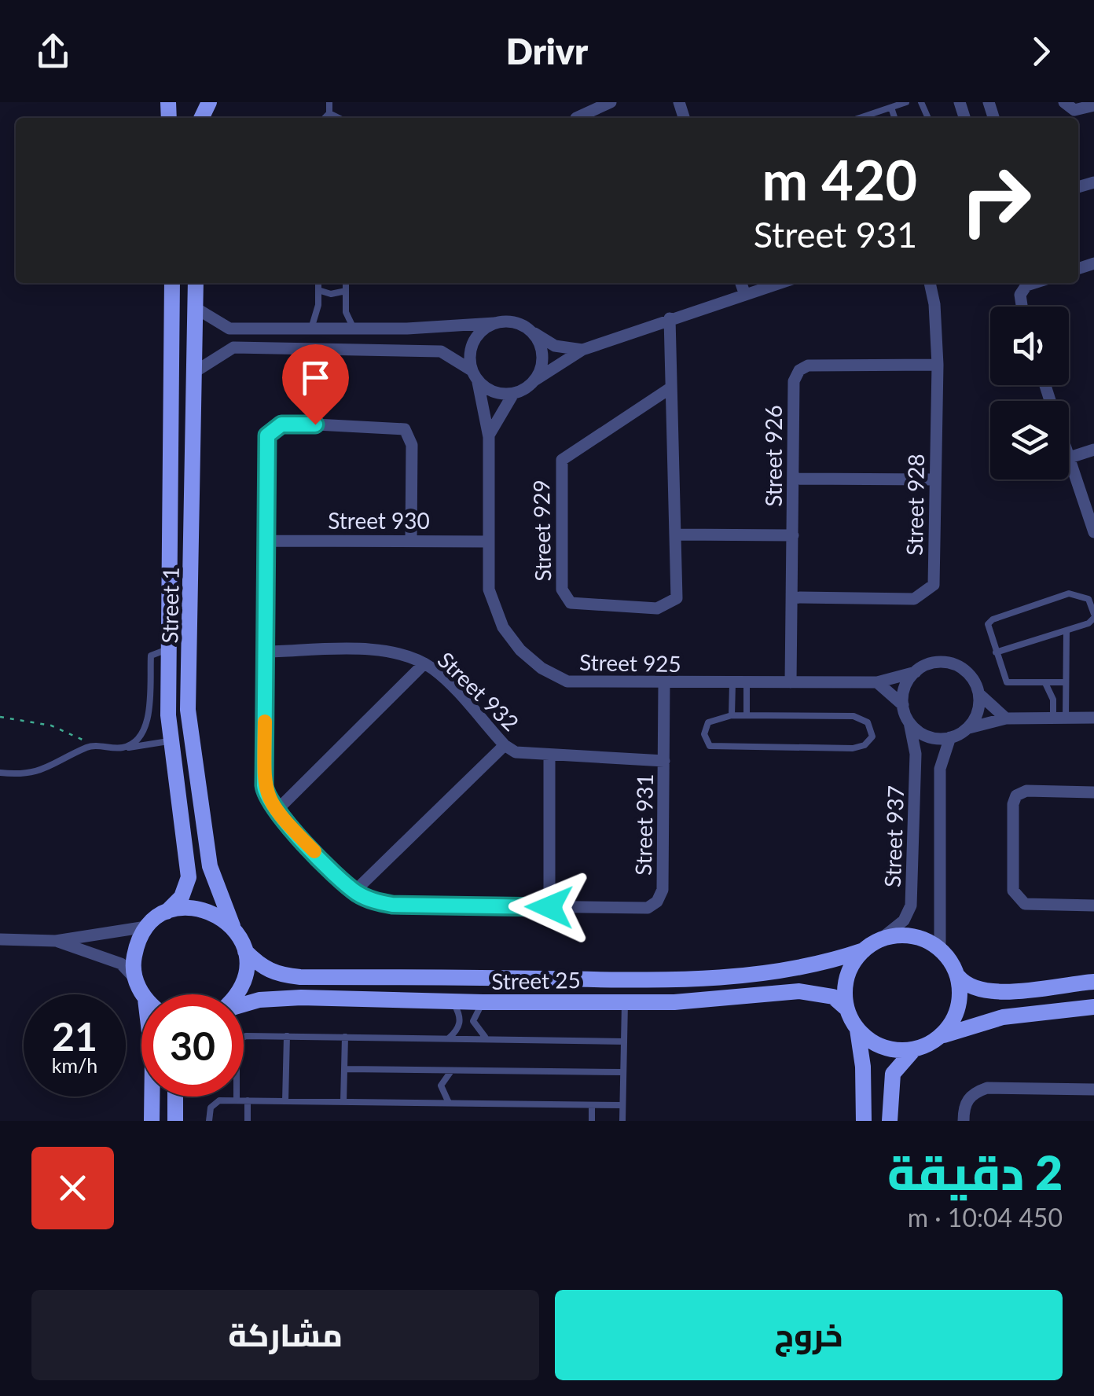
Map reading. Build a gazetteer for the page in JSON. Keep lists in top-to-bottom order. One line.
{"streets":{"street":["Street 926","Street 928","Street 930","Street 929","Street 1","Street 925","Street 932","Street 931","Street 937","Street 25"]},"crossings":[["Street 926","Street 928"],["Street 926","Street 925"],["Street 930","Street 925"],["Street 930","Street 931"],["Street 1","Street 25"],["Street 925","Street 931"],["Street 925","Street 937"],["Street 932","Street 931"],["Street 937","Street 25"]],"page":{"header":"Drivr","turn":["420 m","Street 931"],"speed":"21 km/h","limit":"30","heading":["2 دقيقة","450 m · 10:04"],"buttons":["خروج","مشاركة"]}}
